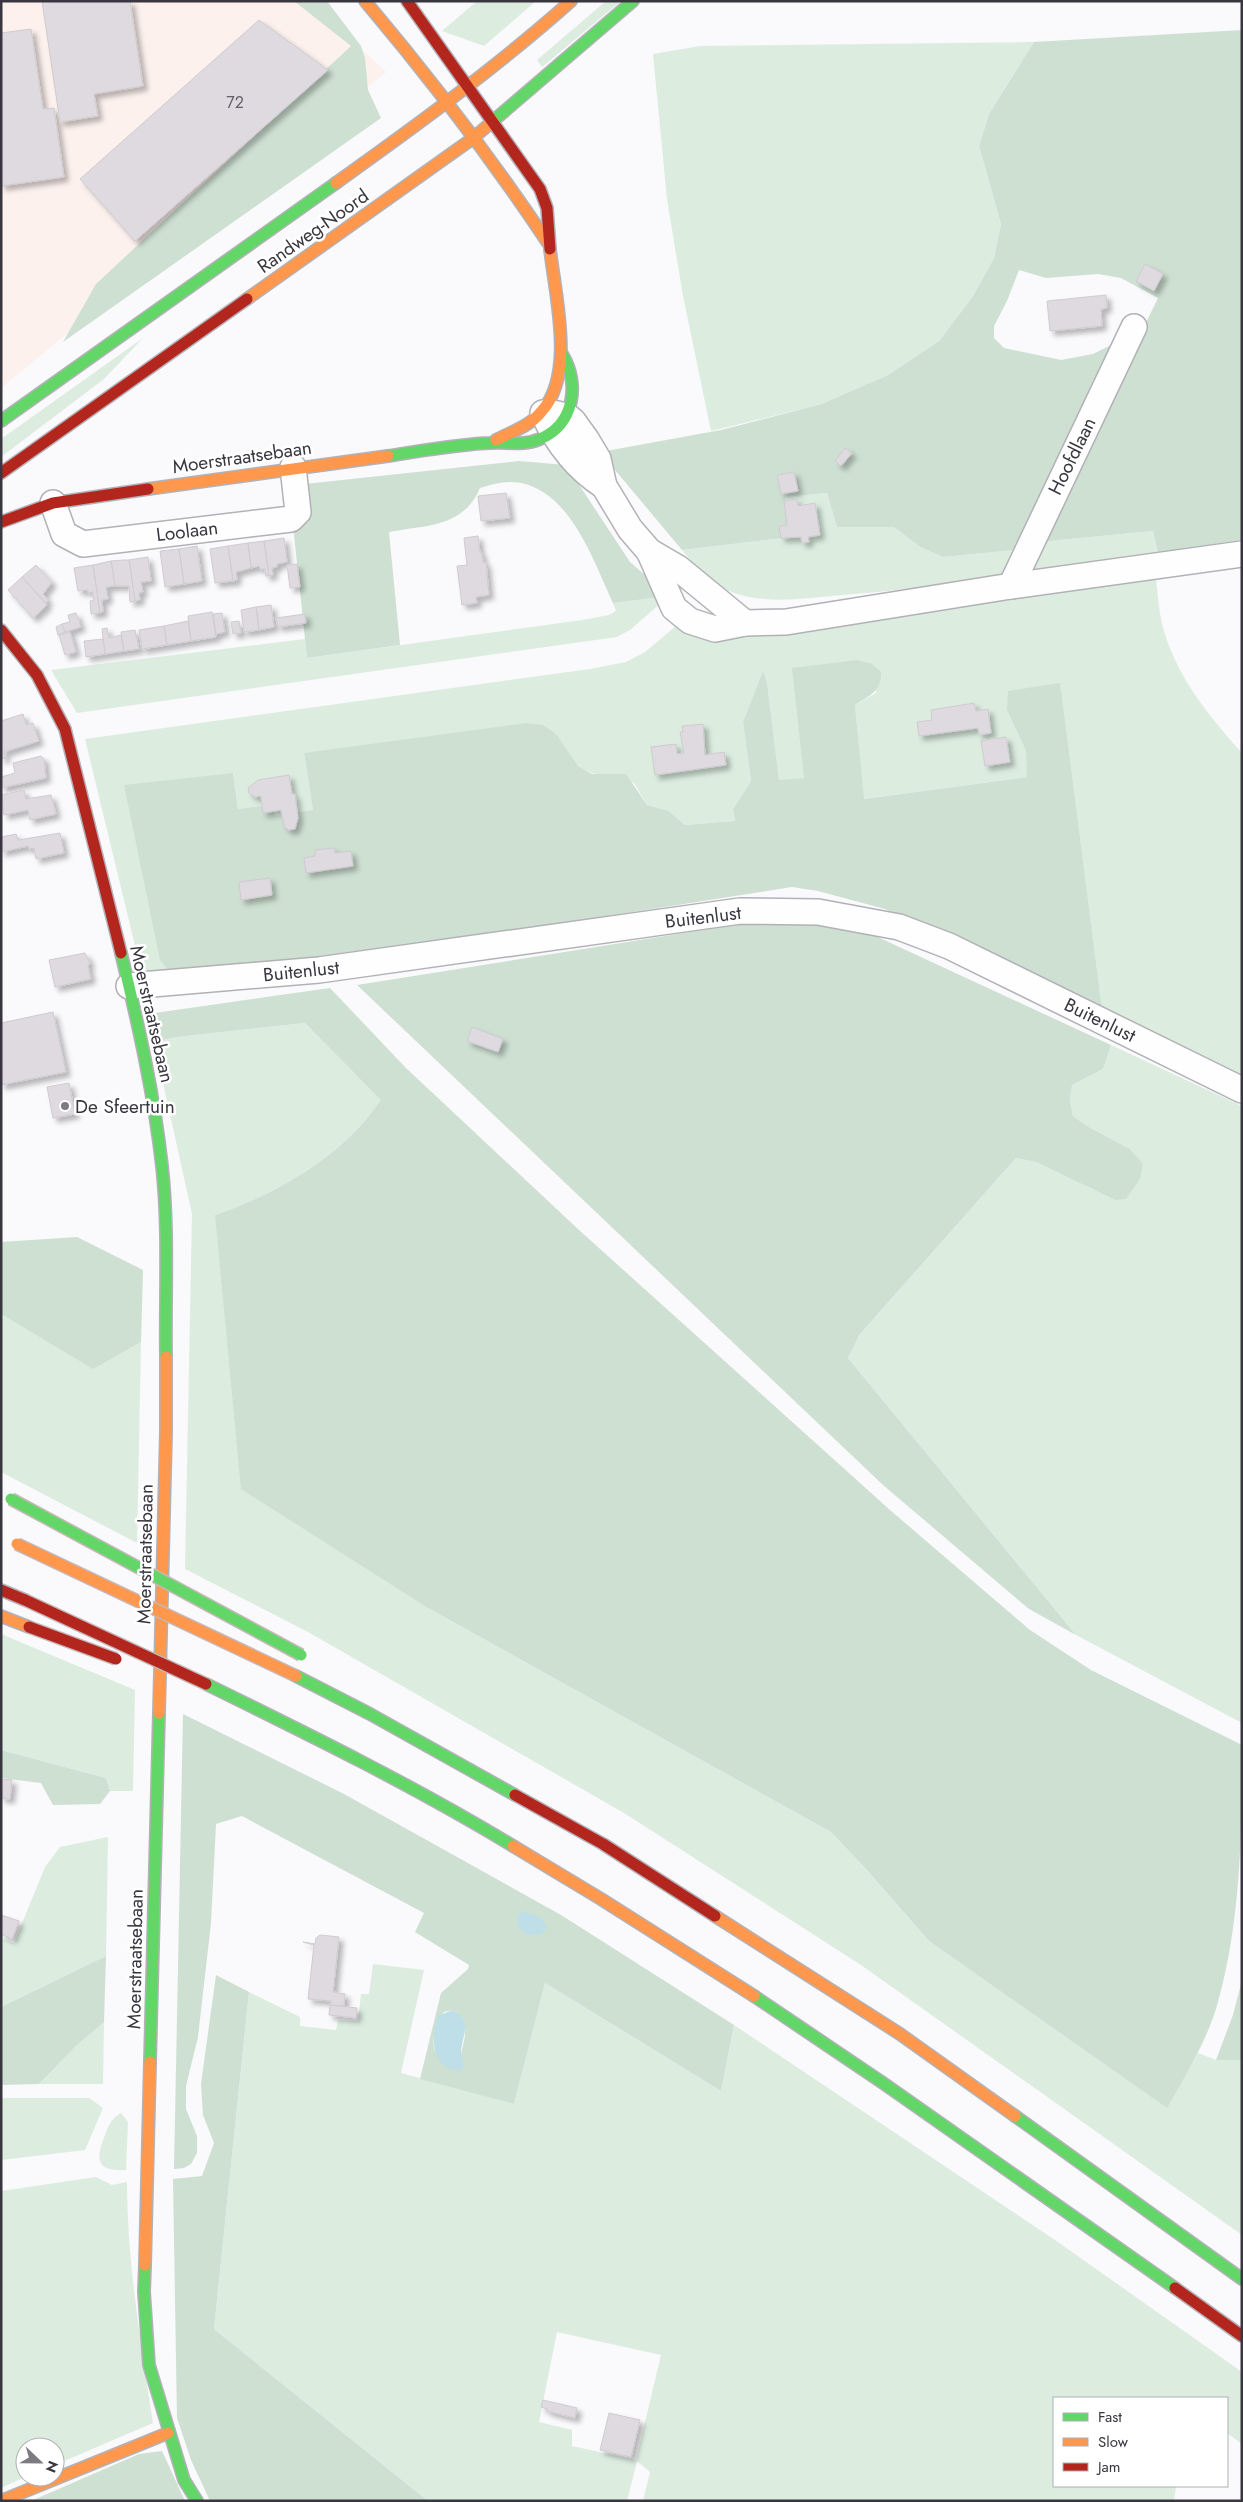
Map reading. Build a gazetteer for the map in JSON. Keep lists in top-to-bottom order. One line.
{"streets":{"main road":["Randweg-Noord","Moerstraatsebaan"],"street":["Hoofdlaan","Loolaan","Buitenlust"]},"crossings":[["Randweg-Noord","Moerstraatsebaan"],["Moerstraatsebaan","Loolaan"],["Moerstraatsebaan","Buitenlust"]],"places":["De Sfeertuin"],"house_numbers":["72"],"legend":["Fast","Slow","Jam"],"north":"right"}
